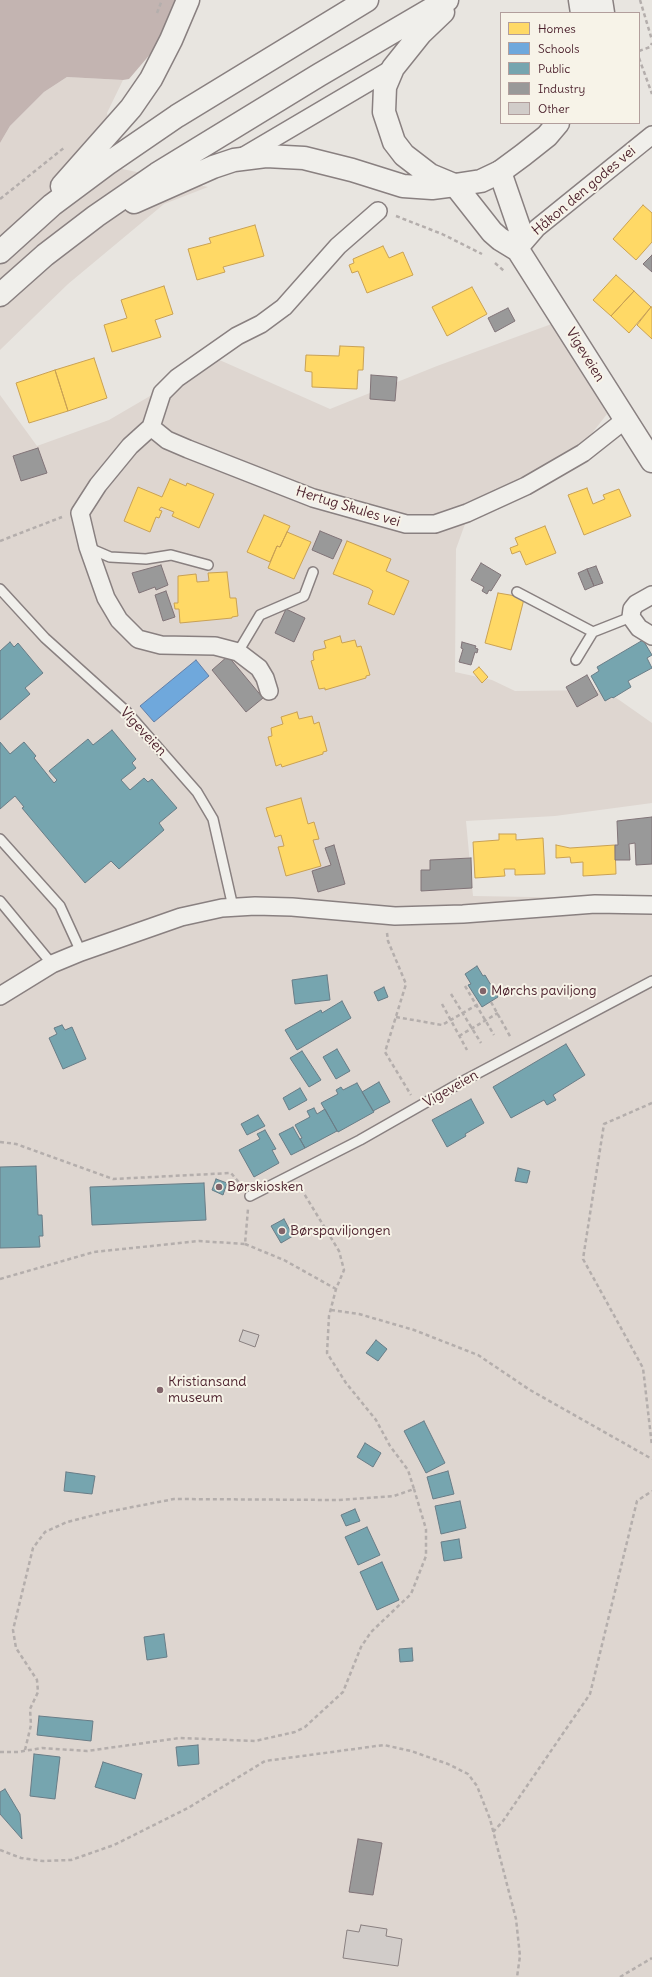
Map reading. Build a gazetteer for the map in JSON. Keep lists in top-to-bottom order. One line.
{"streets":{"main road":["Vigeveien"],"street":["Håkon den godes vei","Hertug Skules vei"]},"crossings":[["Håkon den godes vei","Vigeveien"],["Vigeveien","Hertug Skules vei"]],"places":["Mørchs paviljong","Børskiosken","Børspaviljongen","Kristiansand museum"],"legend":["Homes","Schools","Public","Industry","Other"]}
